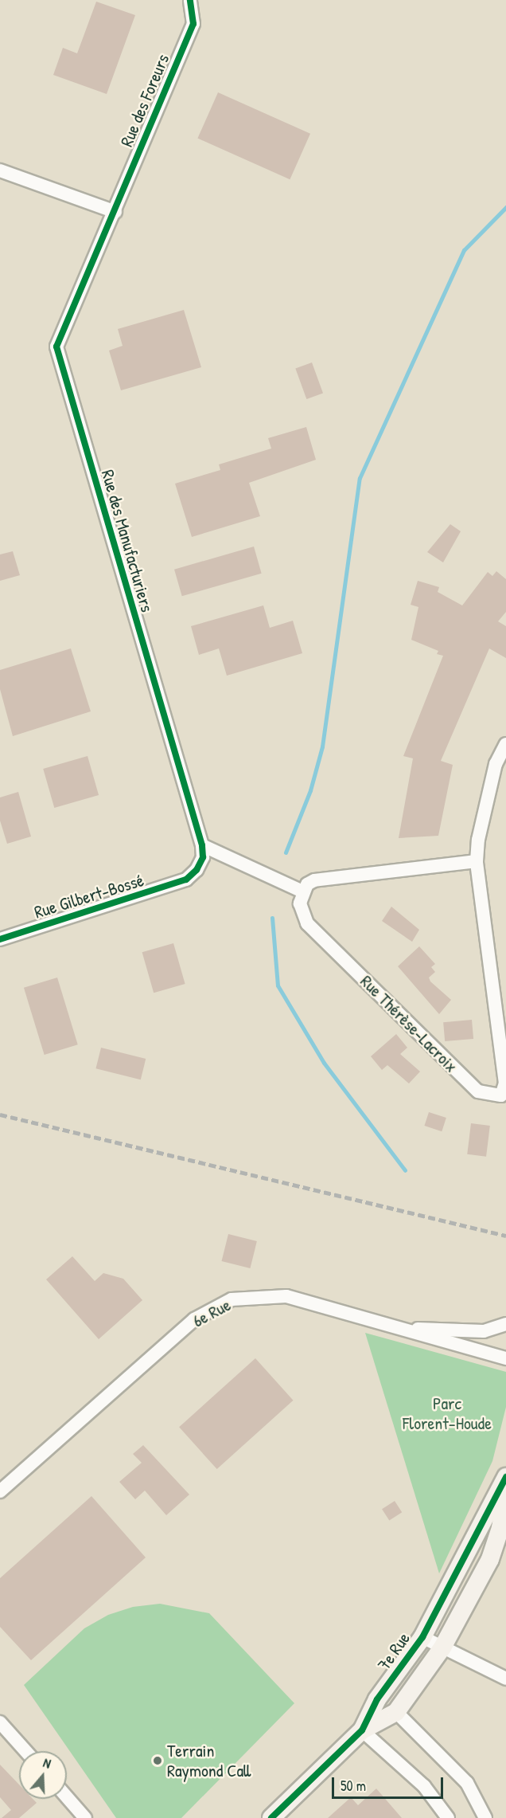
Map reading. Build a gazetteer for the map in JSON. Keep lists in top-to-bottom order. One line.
{"streets":{"main road":["7e Rue"],"street":["Rue des Foreurs","Rue des Manufacturiers","Rue Gilbert-Bossé","Rue Thérèse-Lacroix","6e Rue"]},"crossings":[["Rue des Foreurs","Rue des Manufacturiers"],["Rue des Manufacturiers","Rue Gilbert-Bossé"]],"parks":["Parc Florent-Houde"],"places":["Terrain Raymond Call"],"scale_bar":"50 m","north":"top"}
